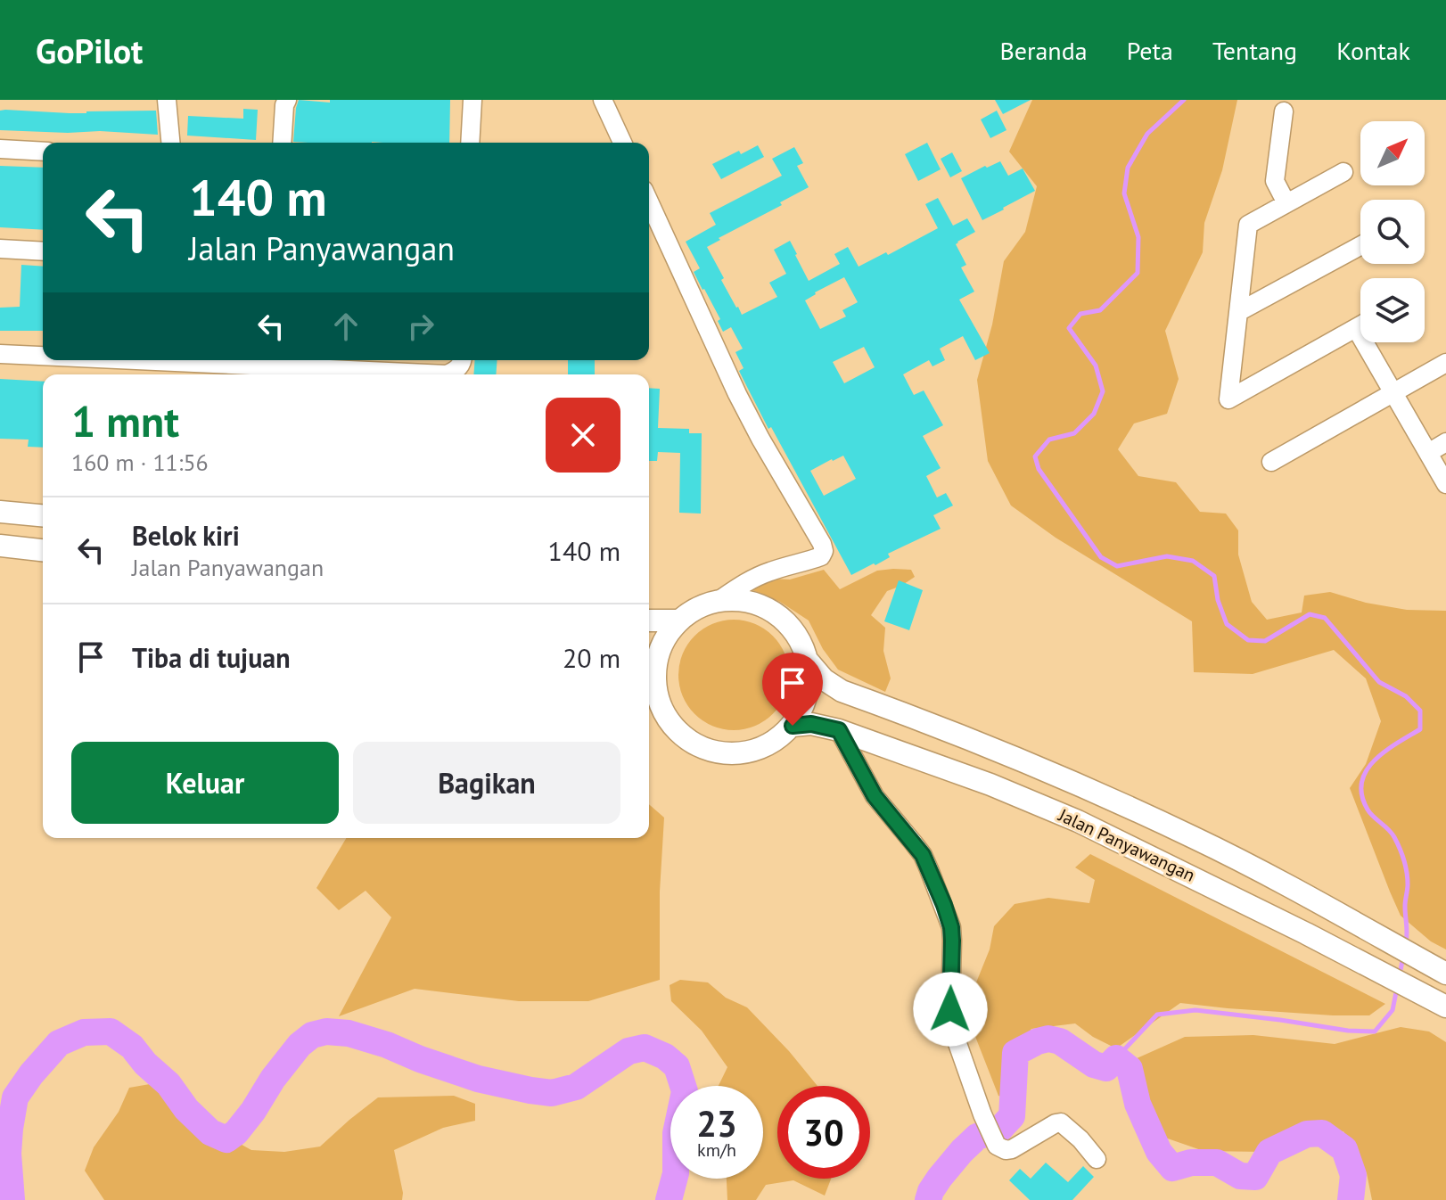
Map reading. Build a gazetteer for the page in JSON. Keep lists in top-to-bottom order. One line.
{"streets":{"main road":["Jalan Panyawangan"]},"north":"top right","page":{"header":"GoPilot","nav":["Beranda","Peta","Tentang","Kontak"],"turn":["140 m","Jalan Panyawangan"],"heading":["1 mnt","160 m · 11:56"],"list":[{"name":"Belok kiri","note":"Jalan Panyawangan","value":"140 m"},{"name":"Tiba di tujuan","value":"20 m"}],"buttons":["Keluar","Bagikan"],"speed":"23 km/h","limit":"30"}}
